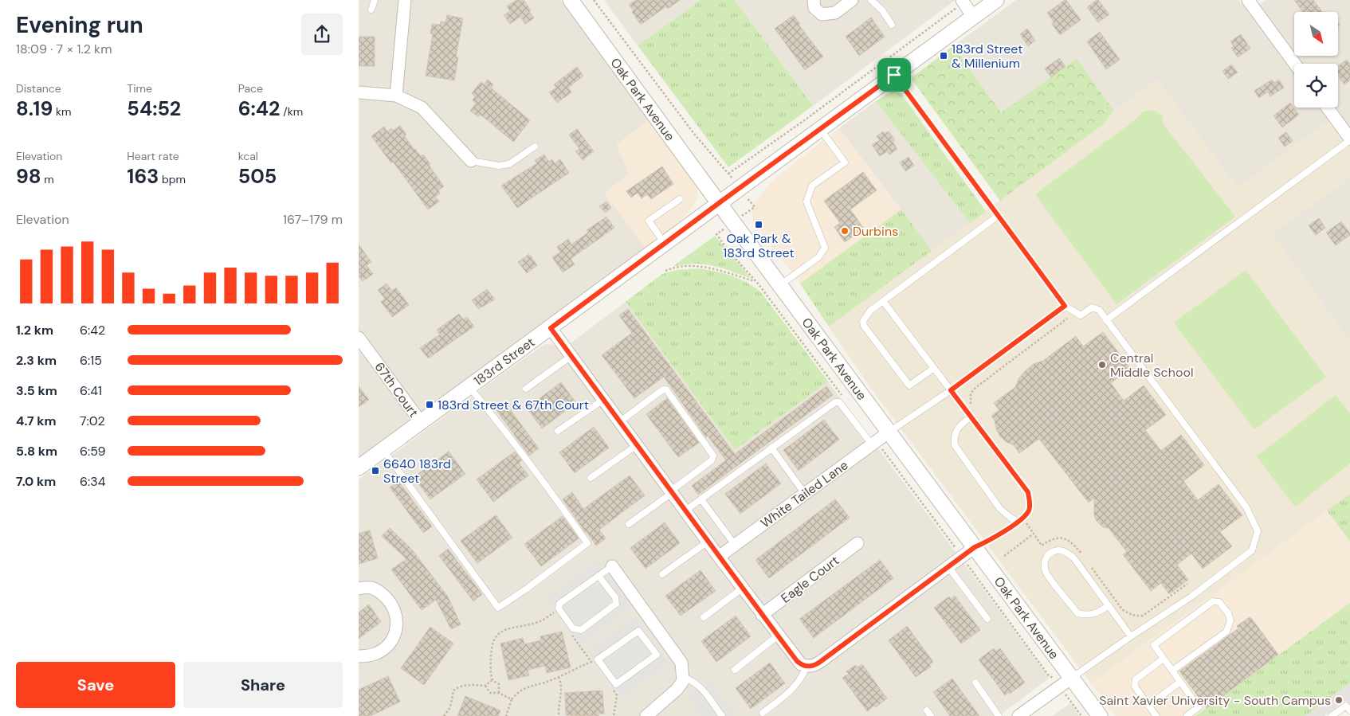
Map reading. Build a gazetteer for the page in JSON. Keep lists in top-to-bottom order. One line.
{"streets":{"street":["Oak Park Avenue","183rd Street","67th Court","White Tailed Lane","Eagle Court"]},"crossings":[["Oak Park Avenue","183rd Street"],["Oak Park Avenue","White Tailed Lane"],["183rd Street","67th Court"]],"places":{"transit":["183rd Street & Millenium","Oak Park & 183rd Street","183rd Street & 67th Court","6640 183rd Street"],"other":["Durbins","Central Middle School","Saint Xavier University - South Campus"]},"north":"bottom right","page":{"heading":["Evening run","18:09 · 7 × 1.2 km"],"stats":[["Distance","8.19 km"],["Time","54:52"],["Pace","6:42 /km"],["Elevation","98 m"],["Heart rate","163 bpm"],["kcal","505"]],"chart":["Elevation","167–179 m"],"list":[{"name":"1.2 km","note":"6:42"},{"name":"2.3 km","note":"6:15"},{"name":"3.5 km","note":"6:41"},{"name":"4.7 km","note":"7:02"},{"name":"5.8 km","note":"6:59"},{"name":"7.0 km","note":"6:34"}],"buttons":["Save","Share"]}}
